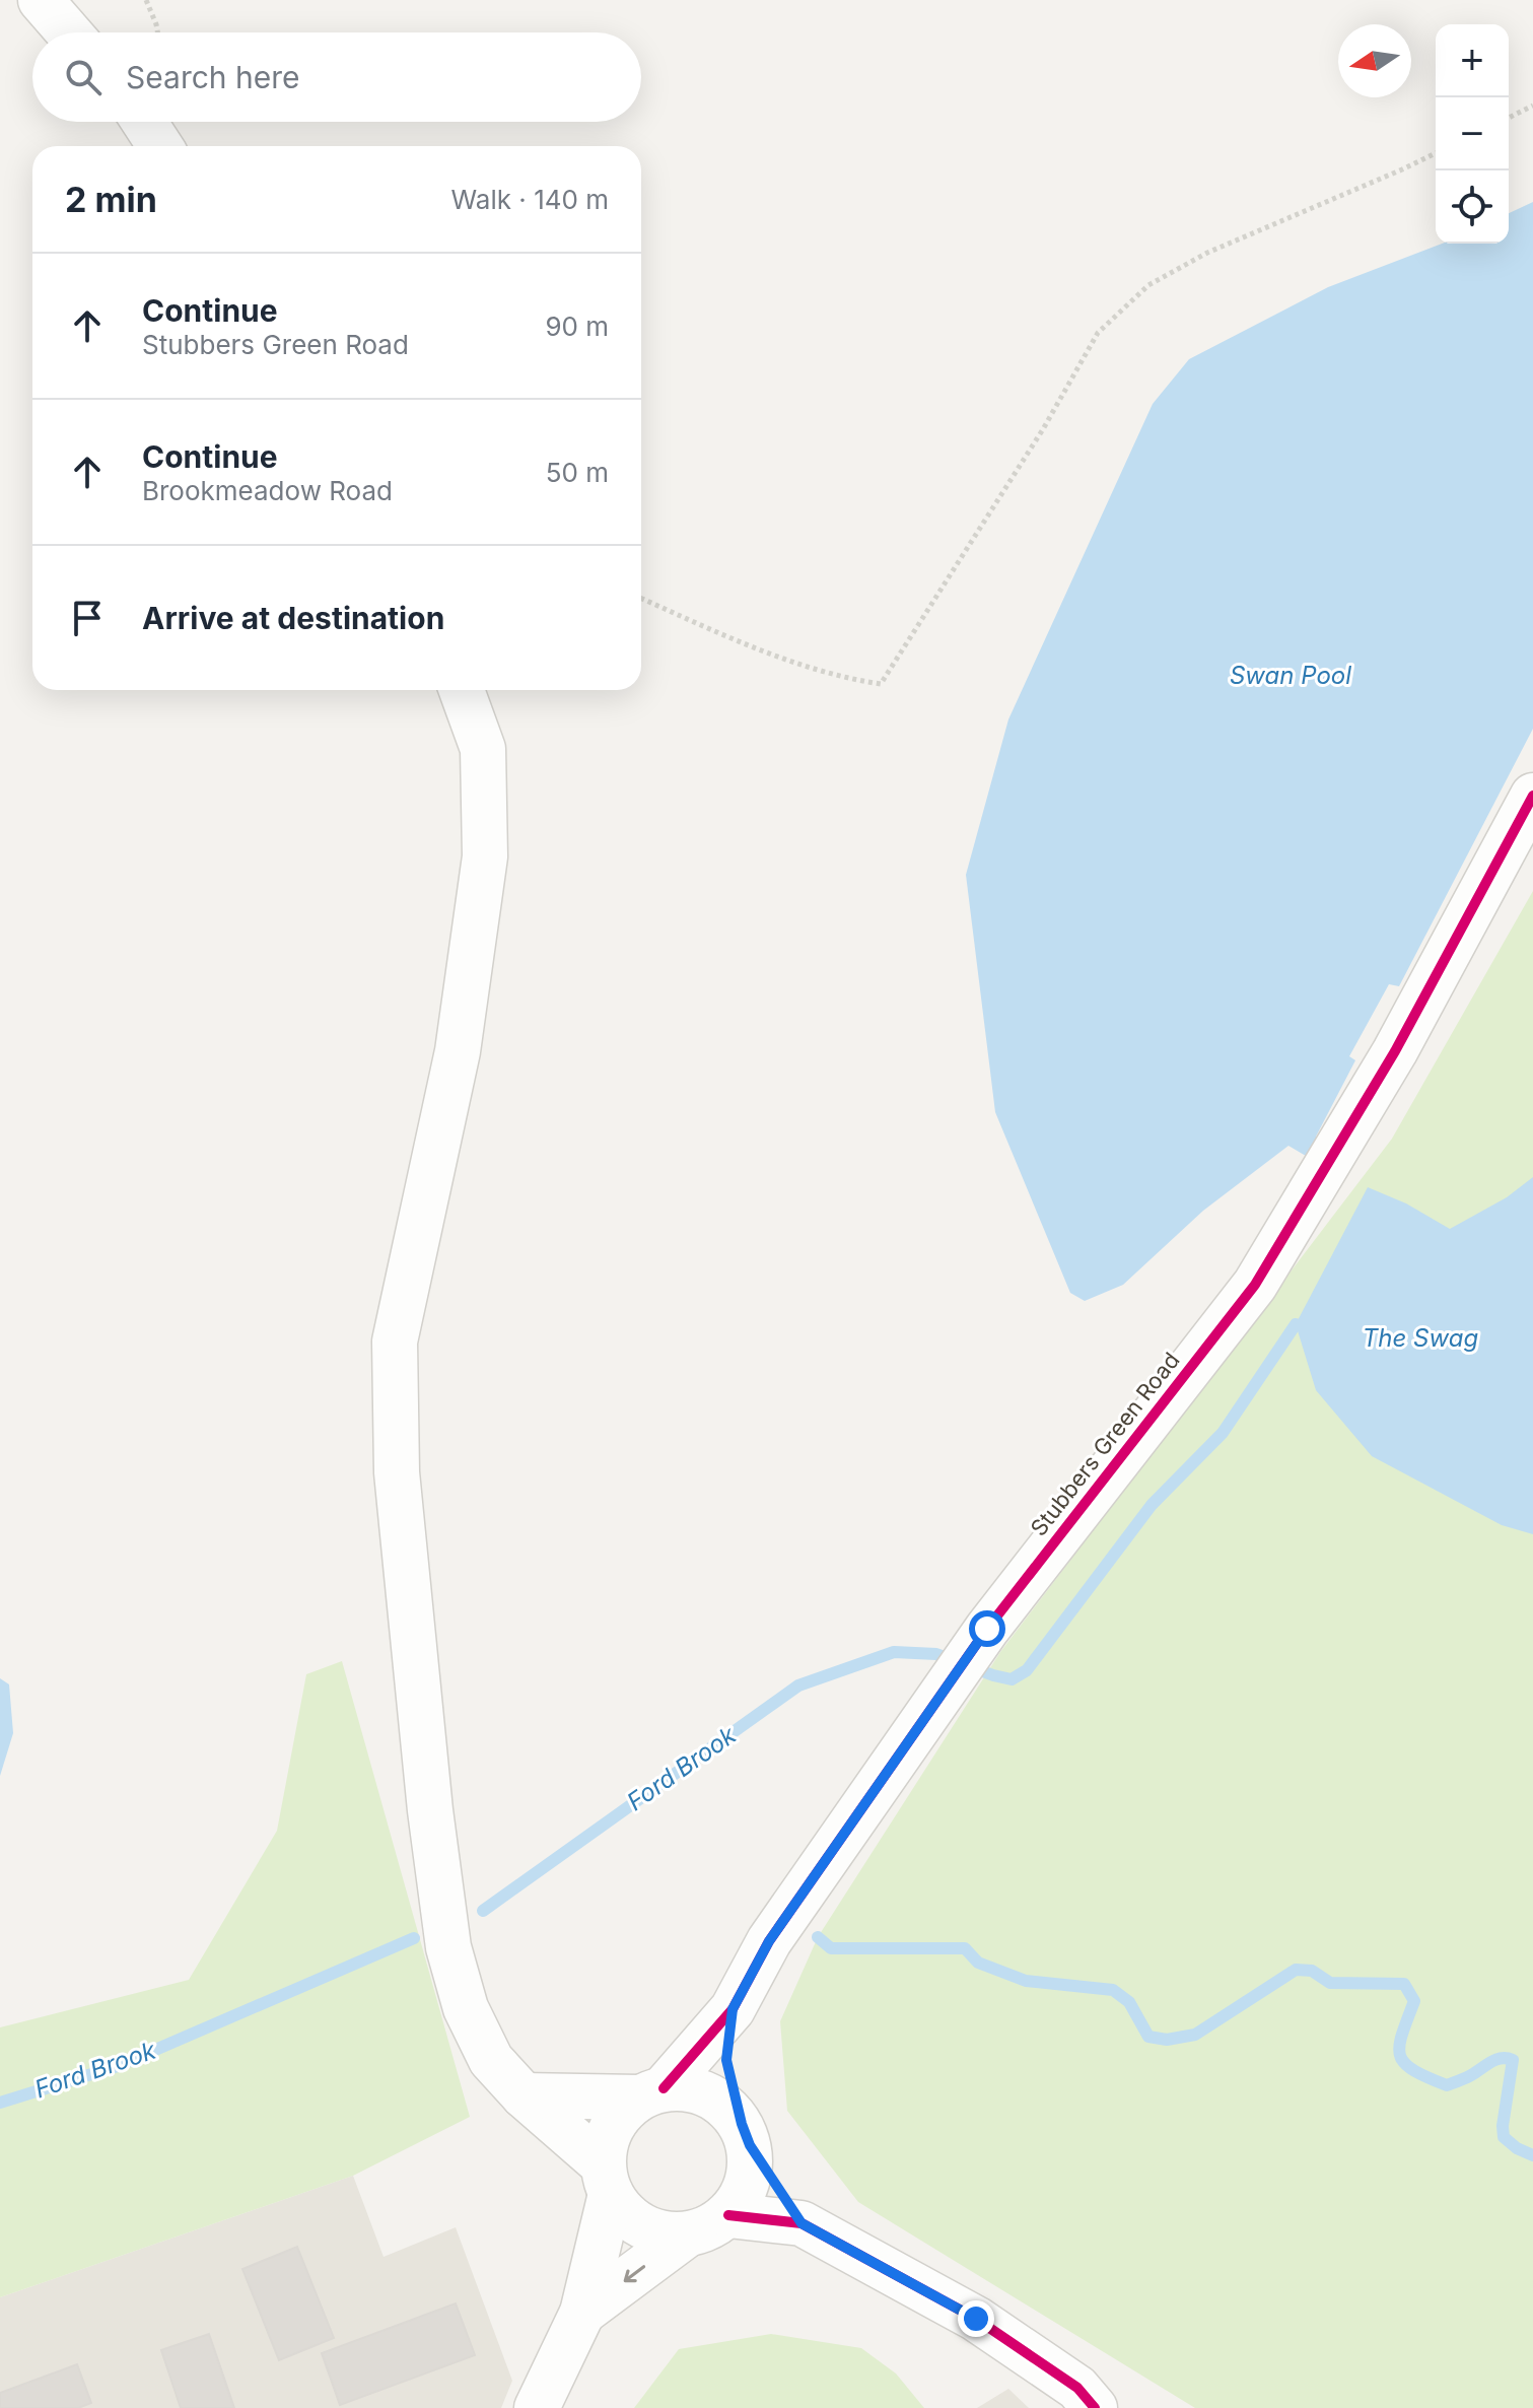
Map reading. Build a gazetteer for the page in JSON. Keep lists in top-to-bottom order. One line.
{"streets":{"street":["Stubbers Green Road"]},"water":["Swan Pool","The Swag","Ford Brook"],"north":"left","page":{"map_buttons":["+","−"],"search":"Search here","heading":["2 min","Walk · 140 m"],"list":[["Continue","Stubbers Green Road","90 m"],["Continue","Brookmeadow Road","50 m"],"Arrive at destination"]}}
